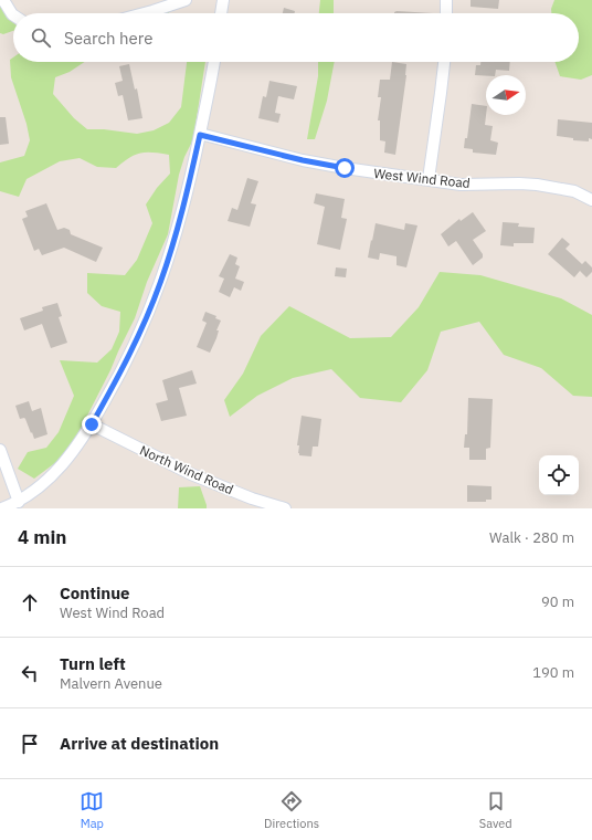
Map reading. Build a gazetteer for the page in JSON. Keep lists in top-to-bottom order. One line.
{"streets":{"street":["West Wind Road","North Wind Road"]},"north":"right","page":{"search":"Search here","heading":["4 min","Walk · 280 m"],"list":[["Continue","West Wind Road","90 m"],["Turn left","Malvern Avenue","190 m"],"Arrive at destination"],"nav":["Map","Directions","Saved"]}}
